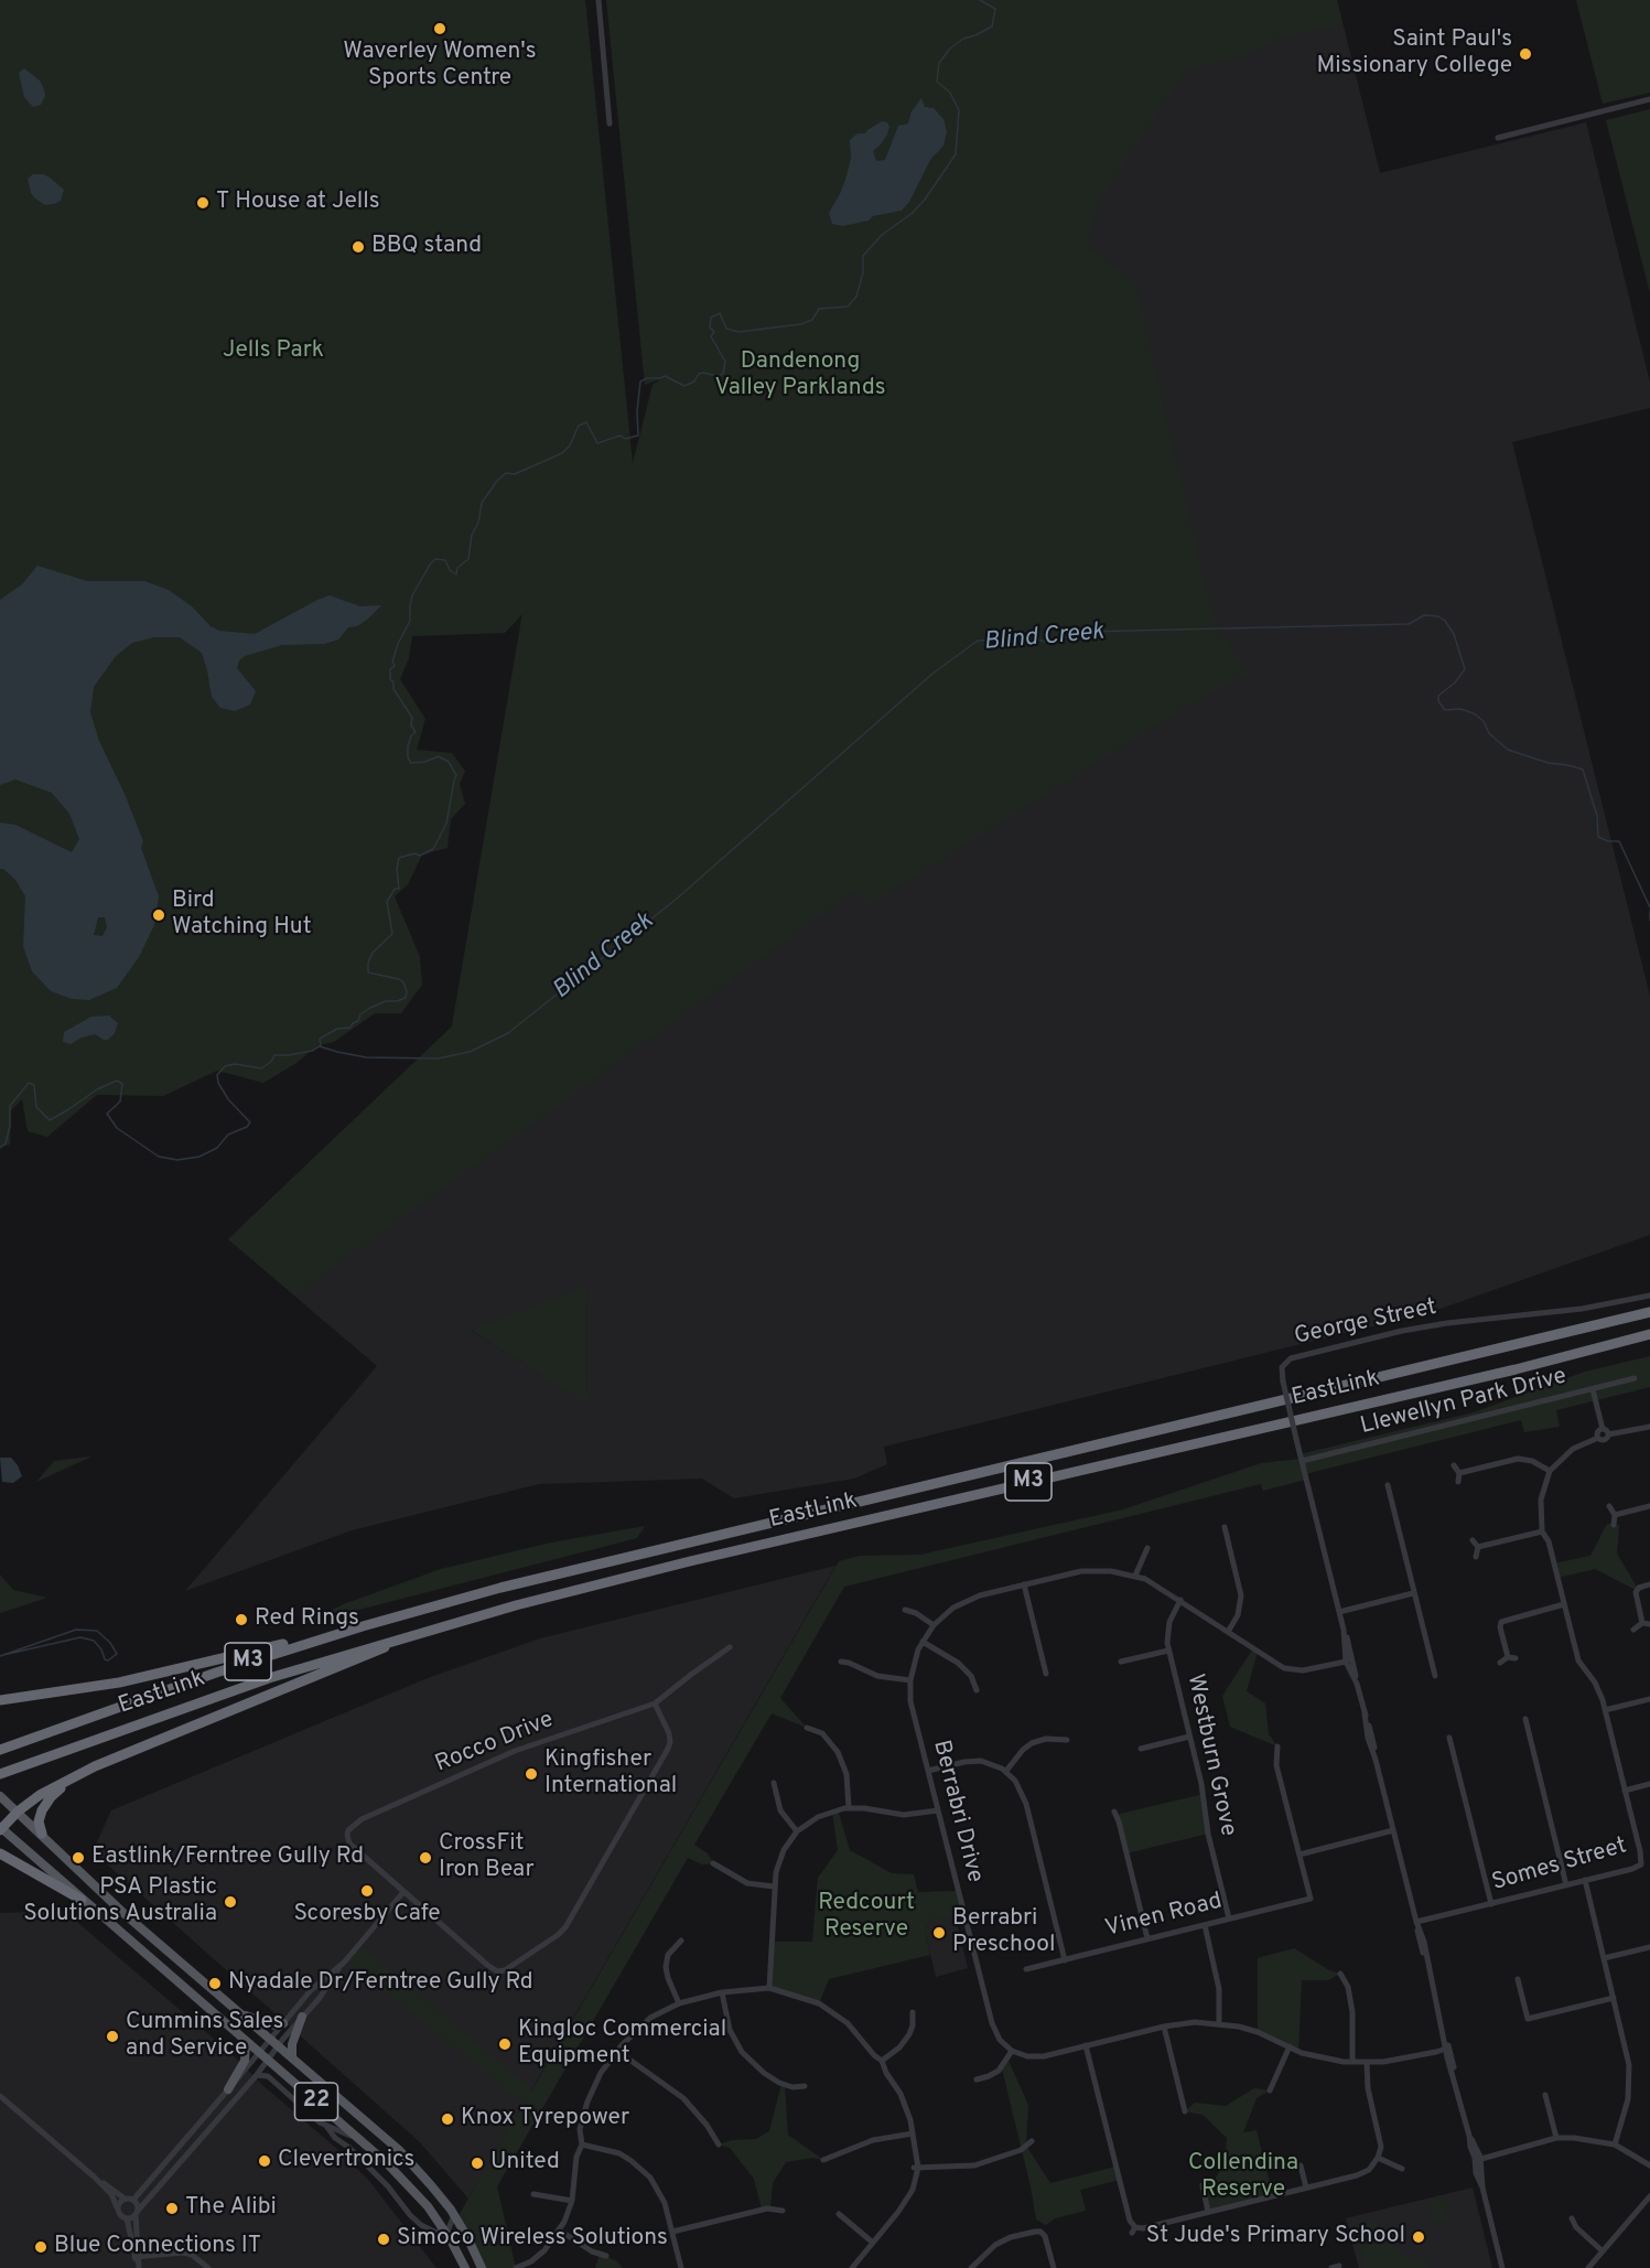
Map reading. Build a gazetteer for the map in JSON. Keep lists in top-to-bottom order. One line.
{"streets":{"highway":["EastLink","M3"],"main road":["22"],"street":["George Street","Llewellyn Park Drive","Rocco Drive","Westburn Grove","Berrabri Drive","Somes Street","Vinen Road"]},"crossings":[["George Street","Llewellyn Park Drive"],["George Street","Berrabri Drive"],["George Street","Somes Street"],["Westburn Grove","Berrabri Drive"],["Westburn Grove","Vinen Road"]],"water":["Blind Creek"],"parks":["Jells Park","Dandenong Valley Parklands","Redcourt Reserve","Collendina Reserve"],"places":["Waverley Women's Sports Centre","Saint Paul's Missionary College","T House at Jells","BBQ stand","Bird Watching Hut","Red Rings","Kingfisher International","Eastlink/Ferntree Gully Rd","CrossFit Iron Bear","Scoresby Cafe","PSA Plastic Solutions Australia","Berrabri Preschool","Nyadale Dr/Ferntree Gully Rd","Cummins Sales and Service","Kingloc Commercial Equipment","Knox Tyrepower","Clevertronics","United","The Alibi","St Jude's Primary School","Simoco Wireless Solutions","Blue Connections IT"]}
